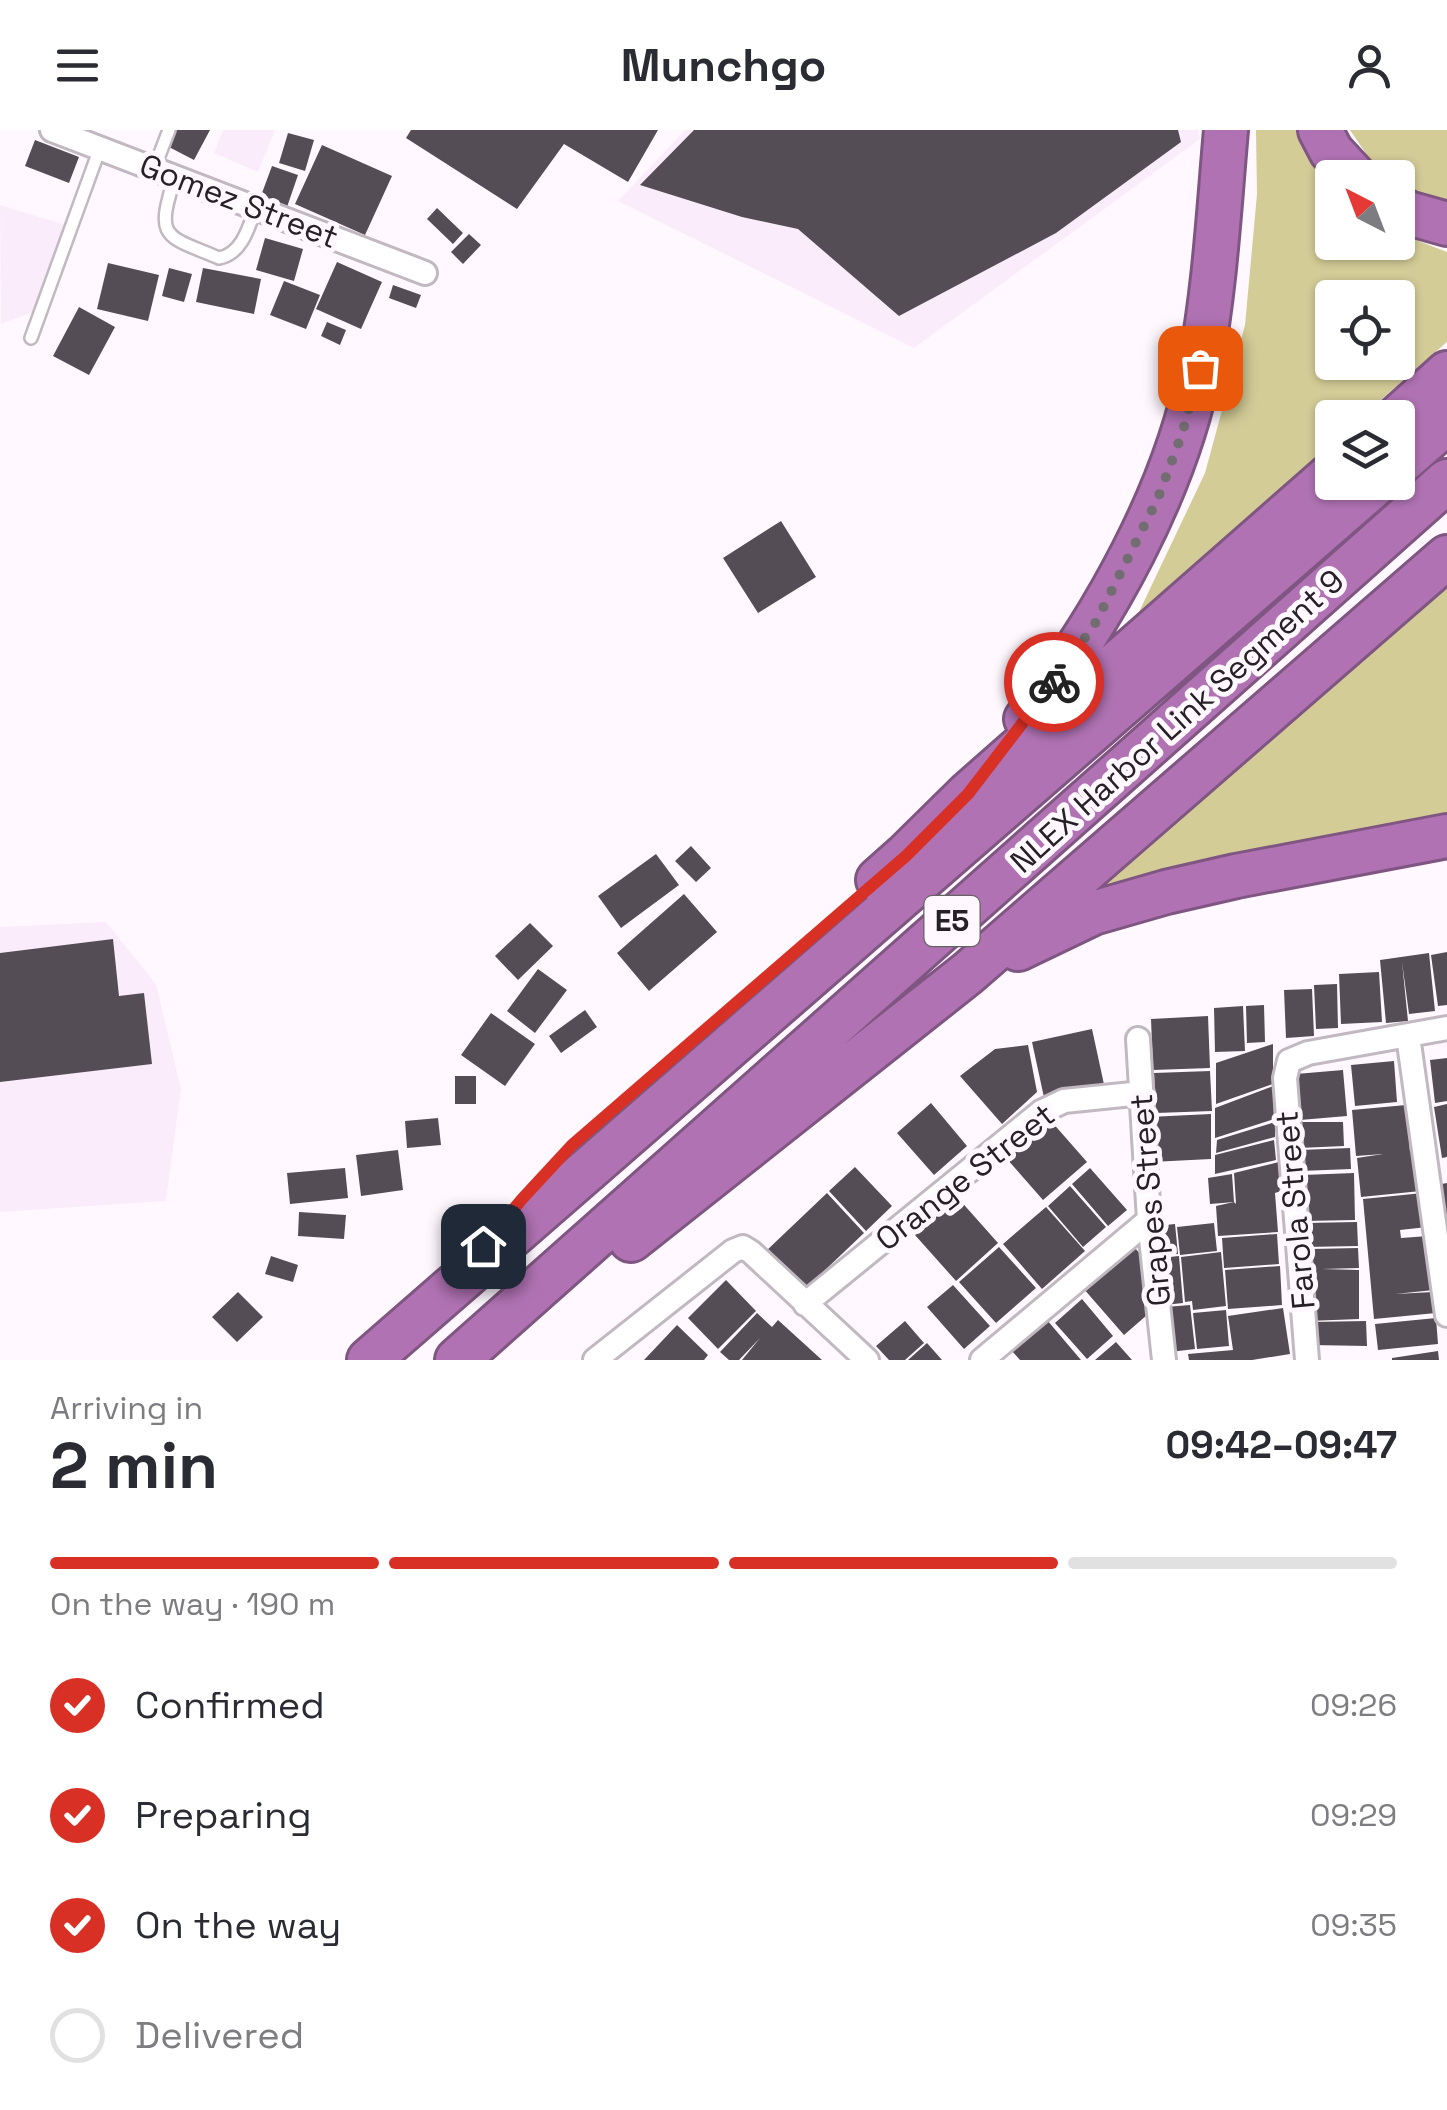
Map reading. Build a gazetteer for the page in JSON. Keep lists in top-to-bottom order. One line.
{"streets":{"highway":["NLEX Harbor Link Segment 9","E5"],"street":["Gomez Street","Orange Street","Grapes Street","Farola Street"]},"crossings":[["Orange Street","Grapes Street"]],"north":"top left","page":{"header":"Munchgo","heading":["2 min","Arriving in","09:42–09:47"],"bar":"On the way · 190 m","list":[["Confirmed","09:26"],["Preparing","09:29"],["On the way","09:35"],"Delivered"]}}
